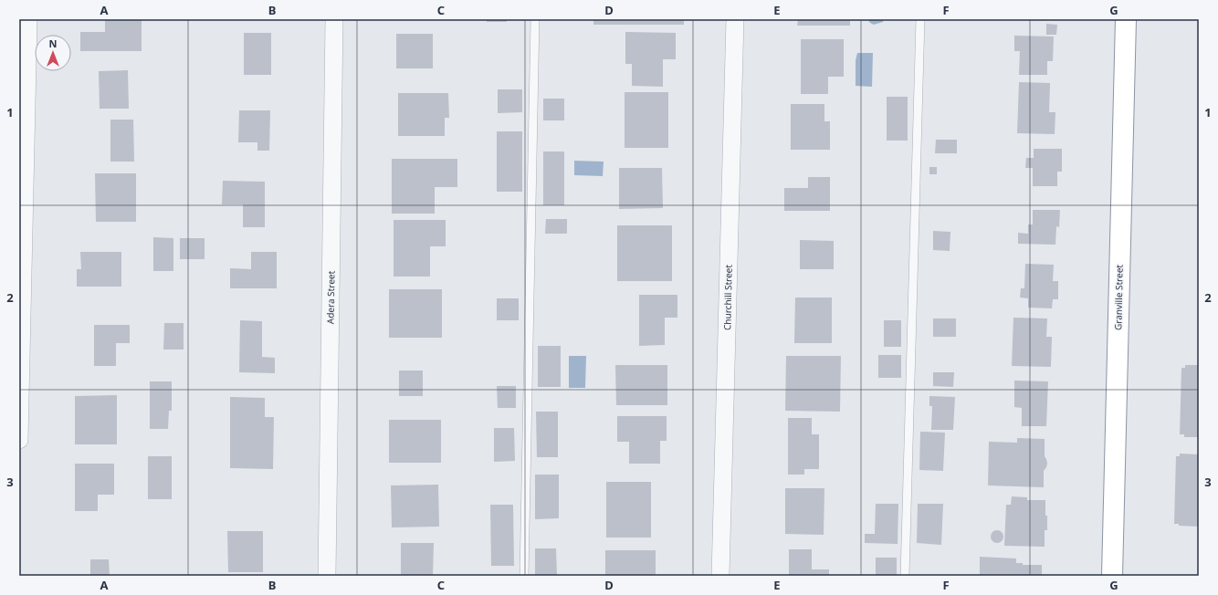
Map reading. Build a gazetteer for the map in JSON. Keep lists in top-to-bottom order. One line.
{"streets":{"highway":["Granville Street"],"street":["Adera Street","Churchill Street"]},"north":"top","grid":{"columns":["A","B","C","D","E","F","G"],"rows":["1","2","3"]}}
